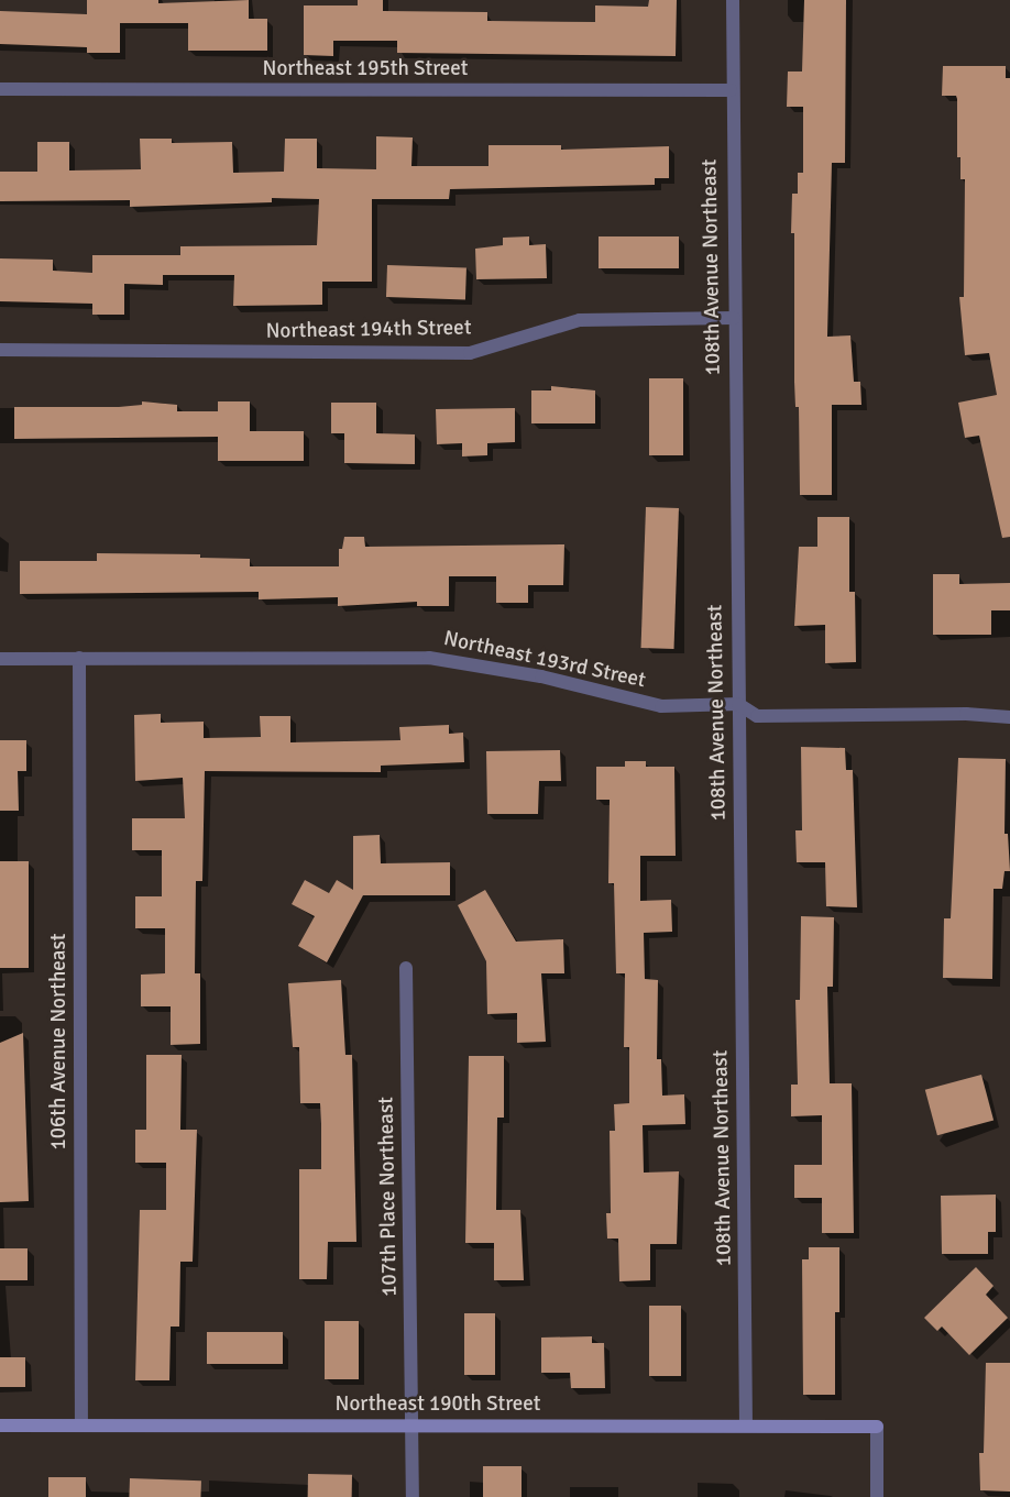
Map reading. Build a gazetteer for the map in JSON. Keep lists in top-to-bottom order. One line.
{"streets":{"street":["Northeast 195th Street","108th Avenue Northeast","Northeast 194th Street","Northeast 193rd Street","106th Avenue Northeast","107th Place Northeast","Northeast 190th Street"]},"crossings":[["Northeast 195th Street","108th Avenue Northeast"],["108th Avenue Northeast","Northeast 194th Street"],["108th Avenue Northeast","Northeast 193rd Street"],["108th Avenue Northeast","Northeast 190th Street"],["Northeast 193rd Street","106th Avenue Northeast"],["106th Avenue Northeast","Northeast 190th Street"],["107th Place Northeast","Northeast 190th Street"]]}
